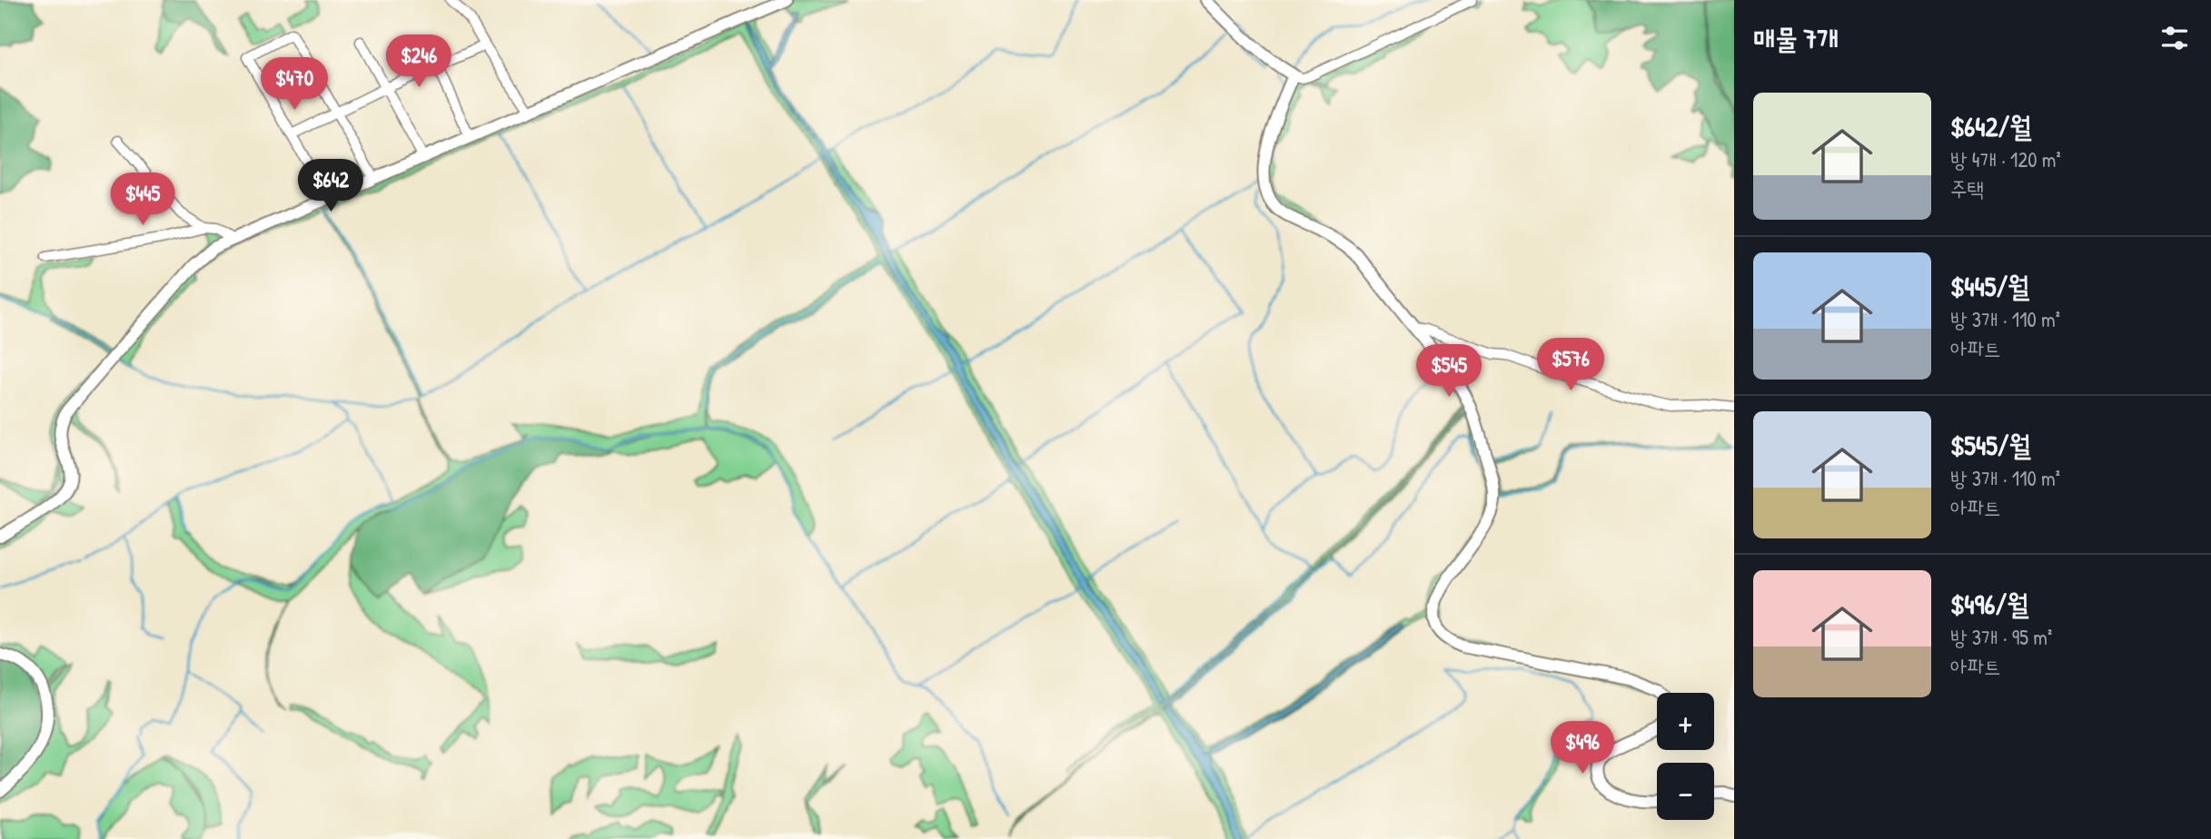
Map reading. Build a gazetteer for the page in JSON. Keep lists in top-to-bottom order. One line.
{"page":{"heading":"매물 7개","price":["$246","$470","$642","$445","$576","$545","$496"],"list":[{"name":"$642/월","note":"방 4개 · 120 m² · 주택"},{"name":"$445/월","note":"방 3개 · 110 m² · 아파트"},{"name":"$545/월","note":"방 3개 · 110 m² · 아파트"},{"name":"$496/월","note":"방 3개 · 95 m² · 아파트"}],"map_buttons":["+","−"]}}
